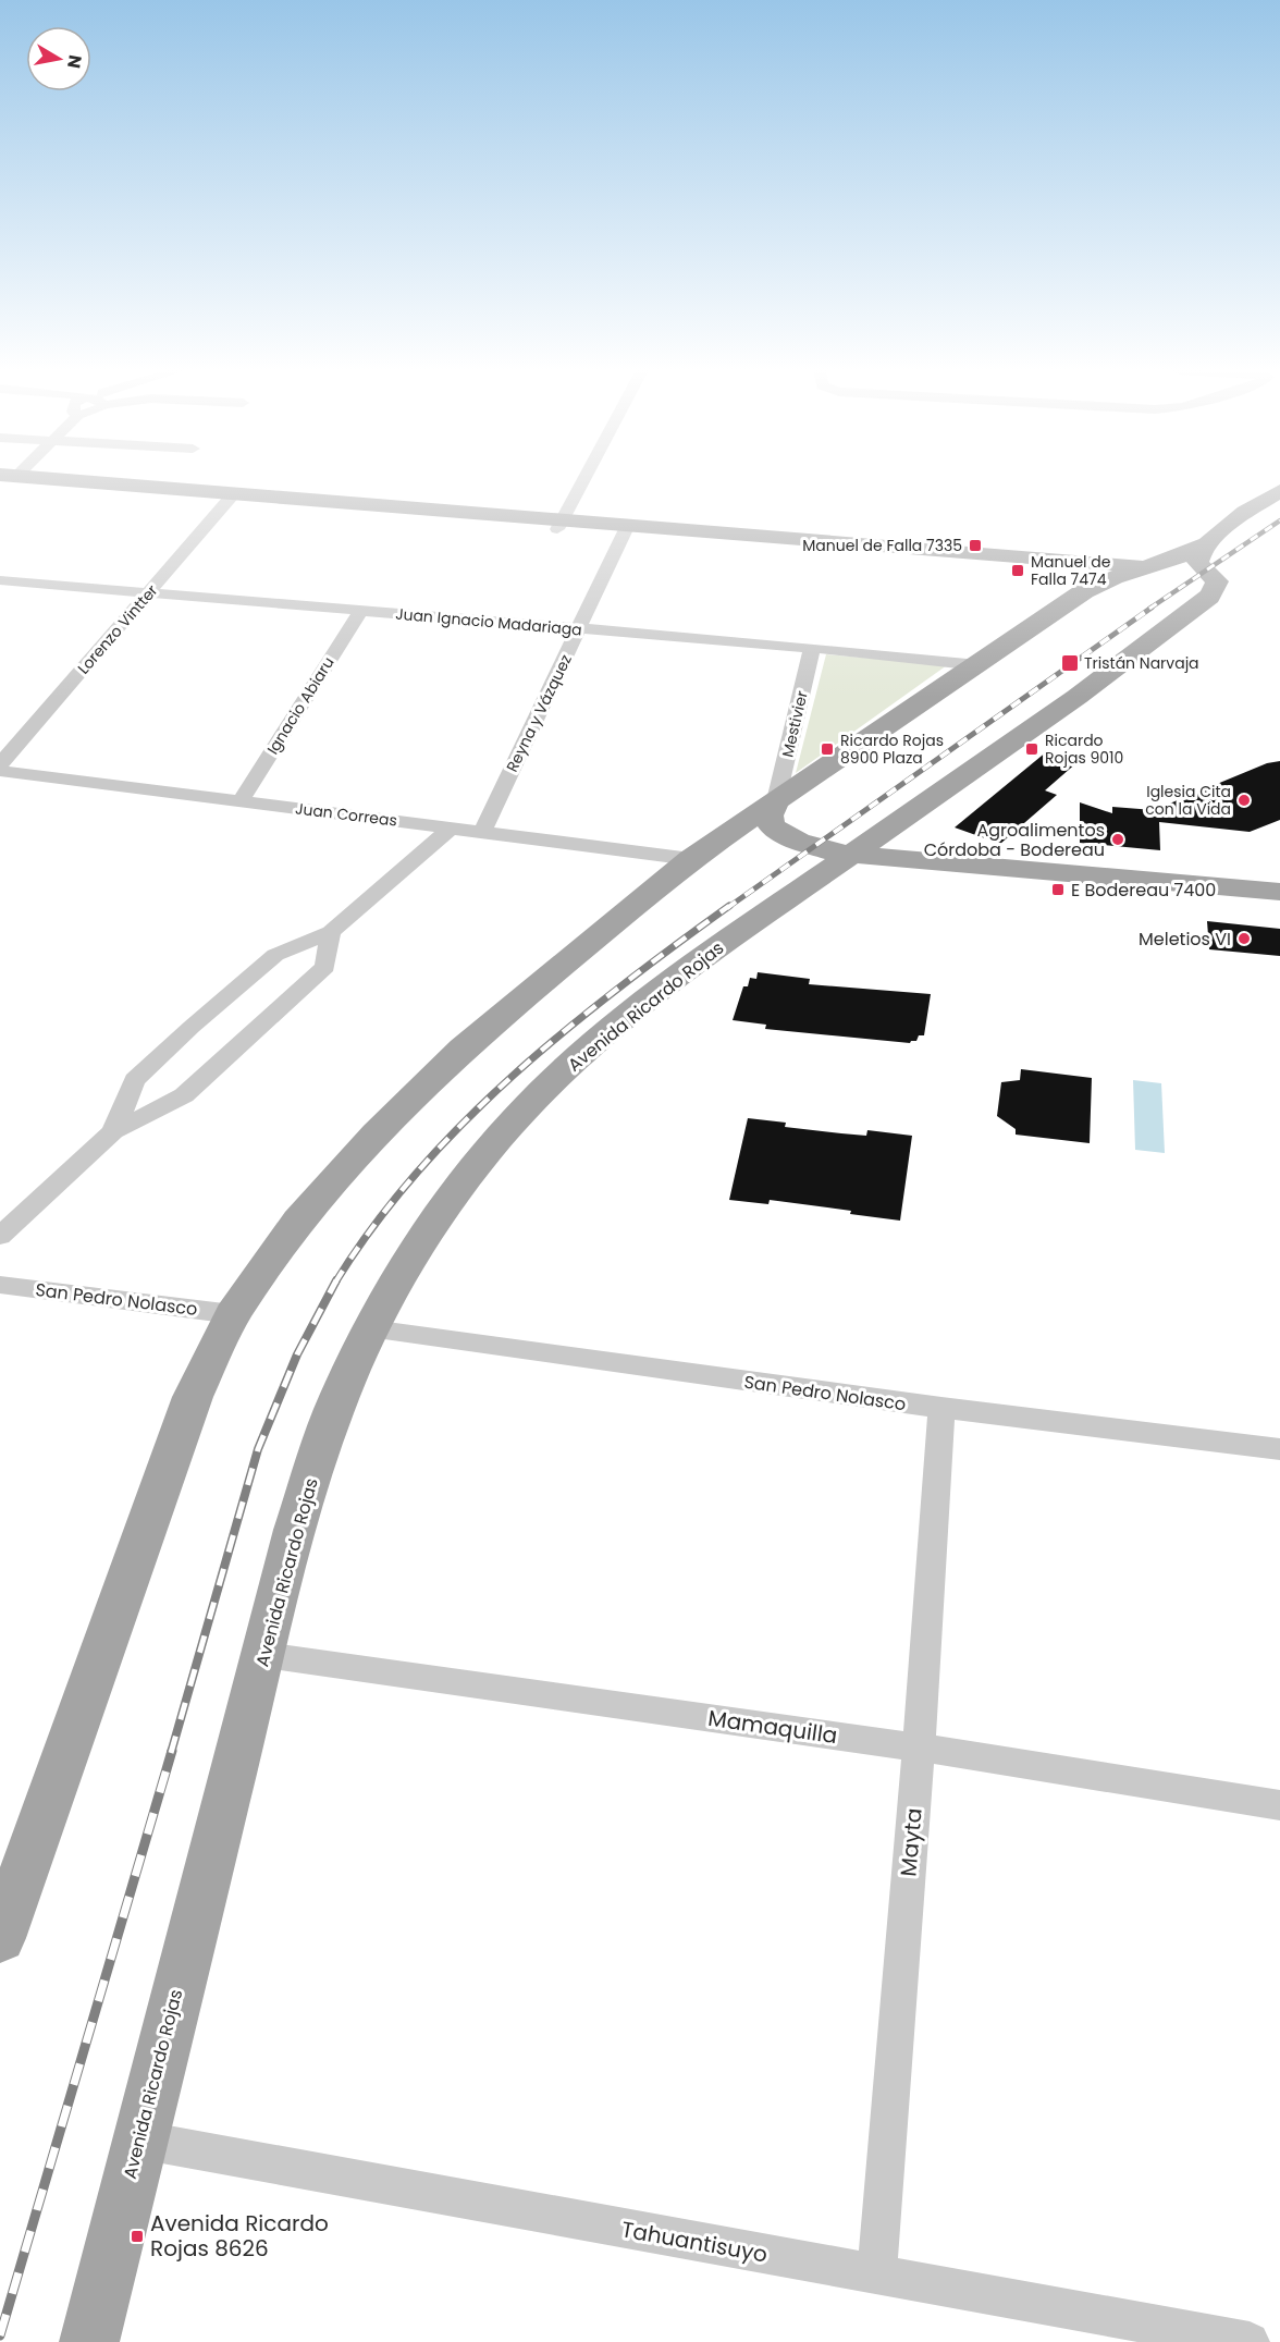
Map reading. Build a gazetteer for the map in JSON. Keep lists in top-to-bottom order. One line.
{"streets":{"main road":["Avenida Ricardo Rojas"],"street":["Juan Ignacio Madariaga","Lorenzo Vintter","Ignacio Abiaru","Reyna y Vázquez","Mestivier","Juan Correas","San Pedro Nolasco","Mamaquilla","Mayta","Tahuantisuyo"]},"crossings":[["Juan Ignacio Madariaga","Lorenzo Vintter"],["Juan Ignacio Madariaga","Ignacio Abiaru"],["Juan Ignacio Madariaga","Reyna y Vázquez"],["Juan Ignacio Madariaga","Mestivier"],["Ignacio Abiaru","Juan Correas"],["Reyna y Vázquez","Juan Correas"],["Avenida Ricardo Rojas","San Pedro Nolasco"],["Avenida Ricardo Rojas","Mamaquilla"],["Avenida Ricardo Rojas","Tahuantisuyo"],["San Pedro Nolasco","Mayta"],["Mamaquilla","Mayta"],["Mayta","Tahuantisuyo"]],"places":{"transit":["Manuel de Falla 7335","Manuel de Falla 7474","Tristán Narvaja","Ricardo Rojas 8900 Plaza","Ricardo Rojas 9010","E Bodereau 7400","Avenida Ricardo Rojas 8626"],"other":["Iglesia Cita con la Vida","Agroalimentos Córdoba - Bodereau","Meletios VI"]},"north":"right"}
